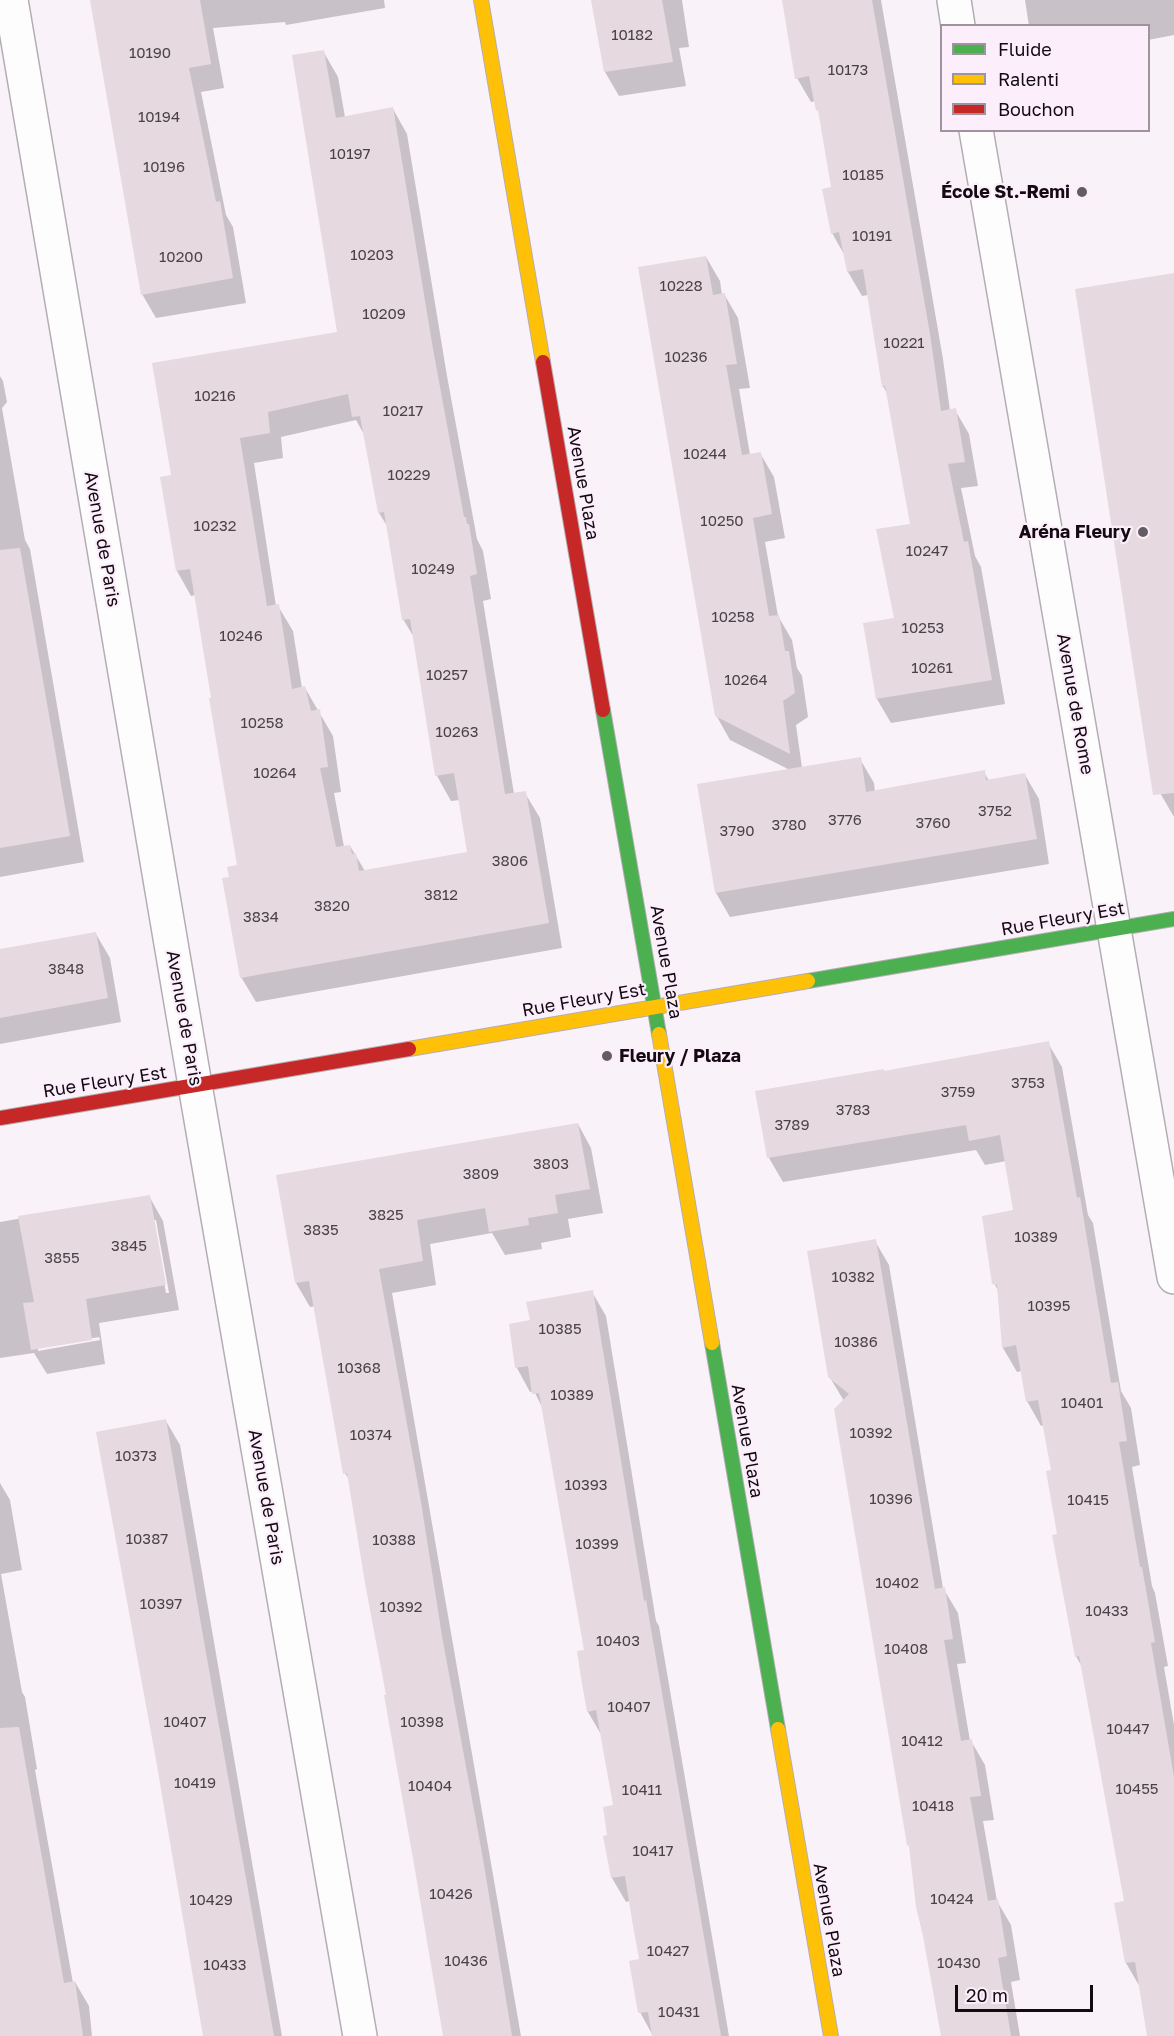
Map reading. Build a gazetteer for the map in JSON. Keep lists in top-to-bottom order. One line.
{"streets":{"street":["Avenue Plaza","Avenue de Paris","Avenue de Rome","Rue Fleury Est"]},"crossings":[["Avenue Plaza","Rue Fleury Est"],["Avenue de Paris","Rue Fleury Est"],["Avenue de Rome","Rue Fleury Est"]],"places":["École St.-Remi","Aréna Fleury","Fleury / Plaza"],"house_numbers":["10182","10190","10173","10194","10197","10196","10185","10191","10203","10200","10228","10209","10221","10236","10216","10217","10244","10229","10250","10232","10247","10249","10258","10253","10246","10261","10257","10264","10258","10263","10264","3752","3776","3760","3780","3790","3806","3812","3820","3834","3848","3753","3759","3783","3789","3803","3809","3825","3835","10389","3845","3855","10382","10395","10385","10386","10368","10389","10401","10392","10374","10373","10393","10396","10415","10387","10388","10399","10402","10397","10392","10433","10403","10408","10407","10407","10398","10447","10412","10419","10404","10455","10411","10418","10417","10426","10424","10429","10427","10436","10430","10433","10431"],"legend":["Fluide","Ralenti","Bouchon"],"scale_bar":"20 m"}
